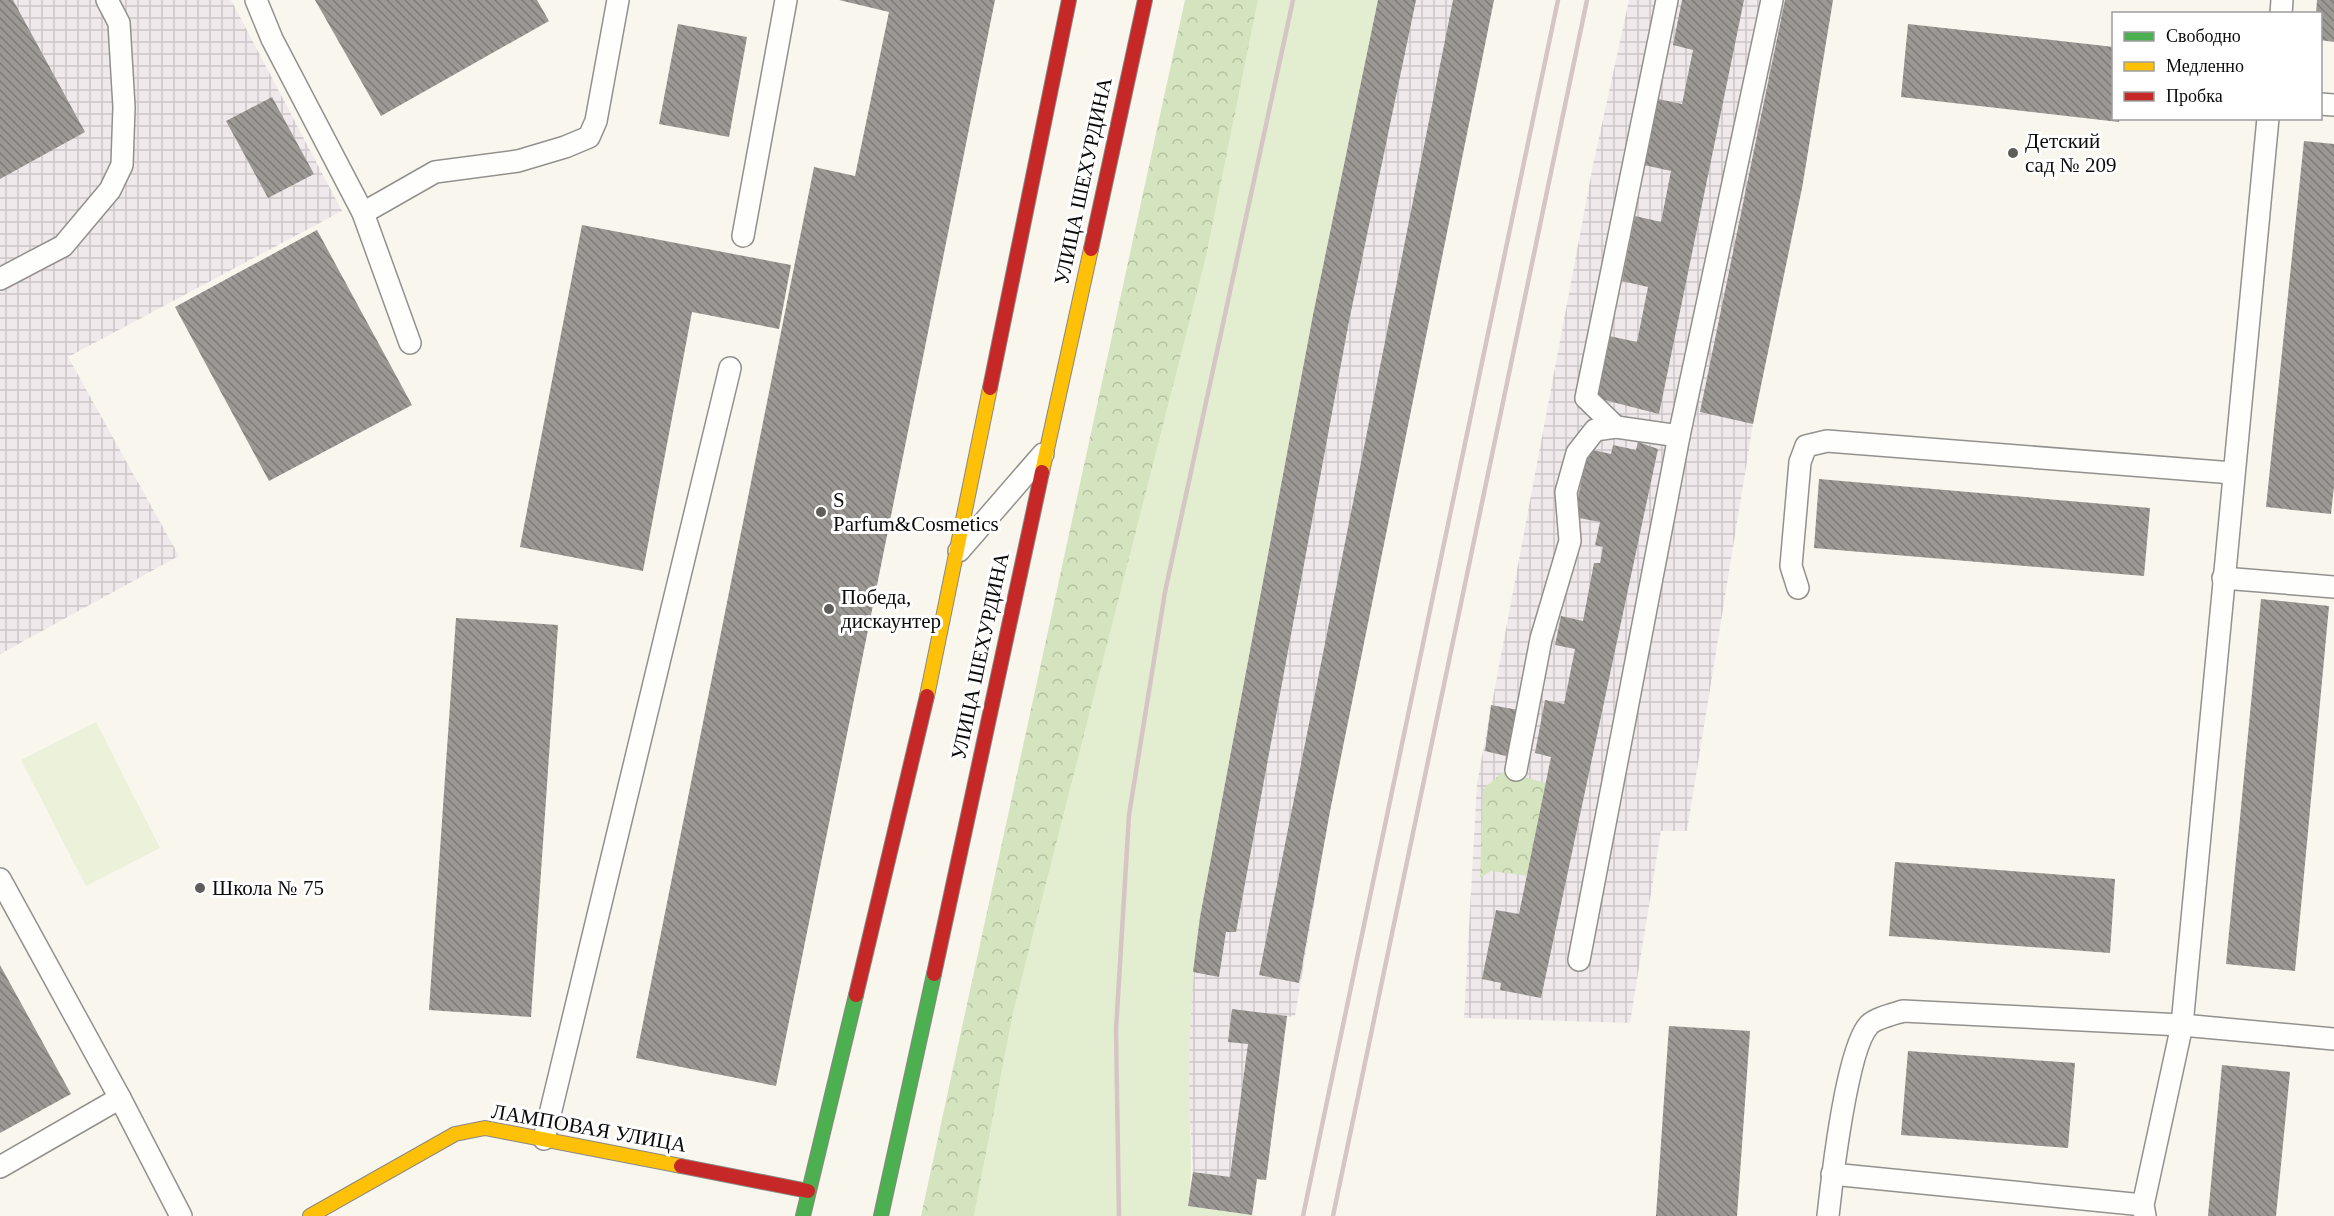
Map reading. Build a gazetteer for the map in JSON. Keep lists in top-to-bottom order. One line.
{"streets":{"street":["УЛИЦА ШЕХУРДИНА","ЛАМПОВАЯ УЛИЦА"]},"places":["Детский сад № 209","S Parfum&Cosmetics","Победа, дискаунтер","Школа № 75"],"legend":["Свободно","Медленно","Пробка"]}
